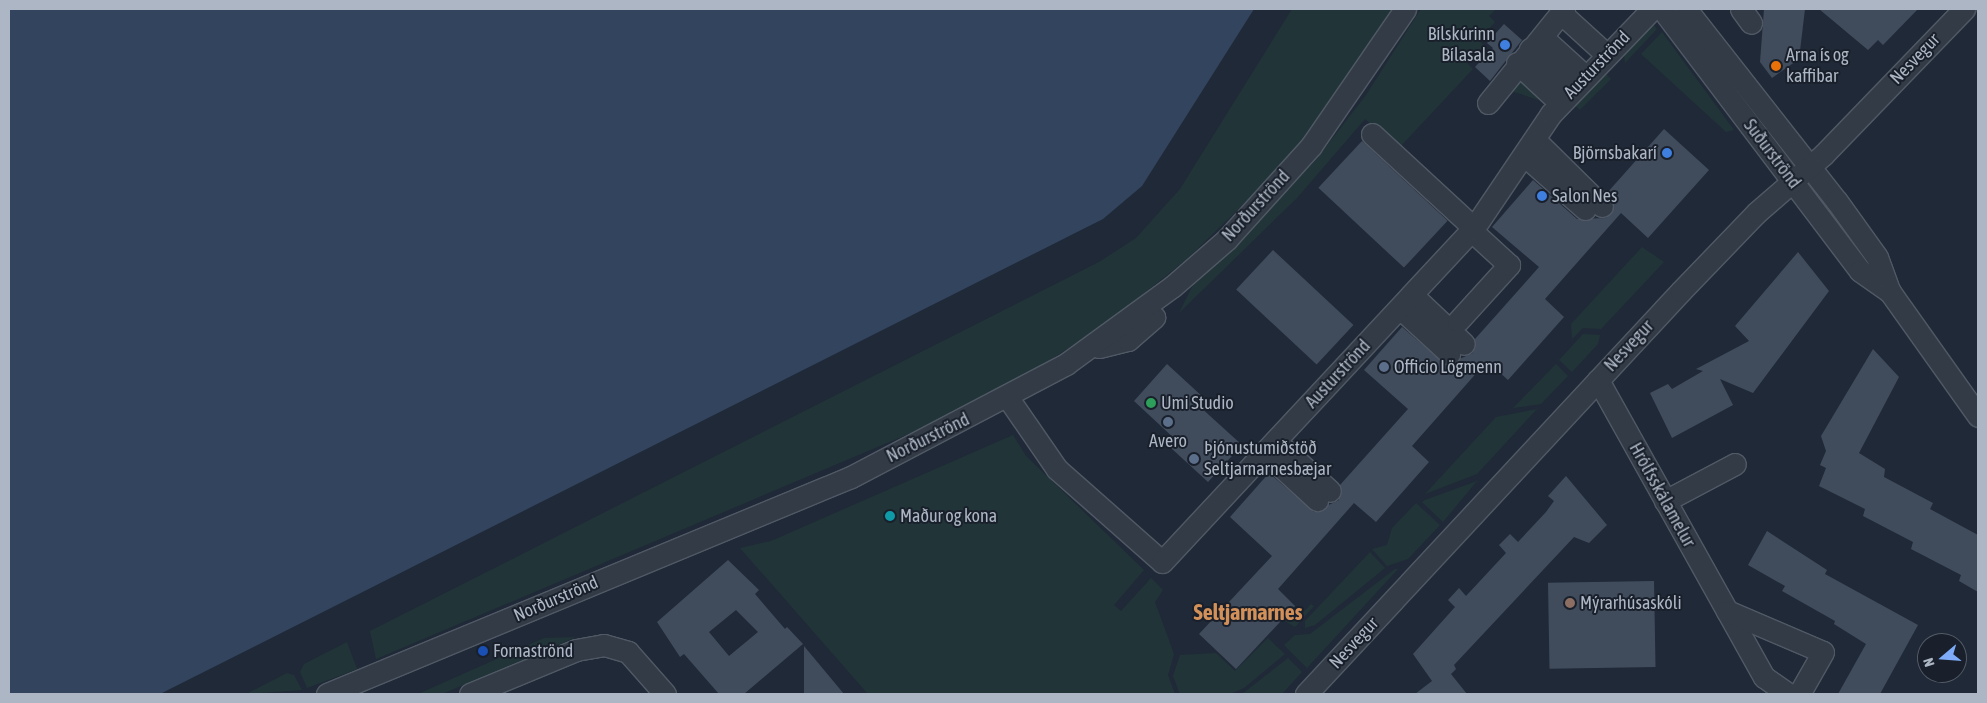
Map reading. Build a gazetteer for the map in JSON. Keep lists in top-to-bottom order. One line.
{"streets":{"street":["Nesvegur","Austurströnd","Suðurströnd","Norðurströnd","Hrólfsskálamelur"]},"crossings":[["Nesvegur","Suðurströnd"],["Nesvegur","Hrólfsskálamelur"],["Austurströnd","Norðurströnd"]],"districts":["Seltjarnarnes"],"places":["Bílskúrinn Bílasala","Arna ís og kaffibar","Björnsbakarí","Salon Nes","Officio Lögmenn","Umi Studio","Avero","Þjónustumiðstöð Seltjarnarnesbæjar","Maður og kona","Mýrarhúsaskóli","Fornaströnd"],"north":"left"}
